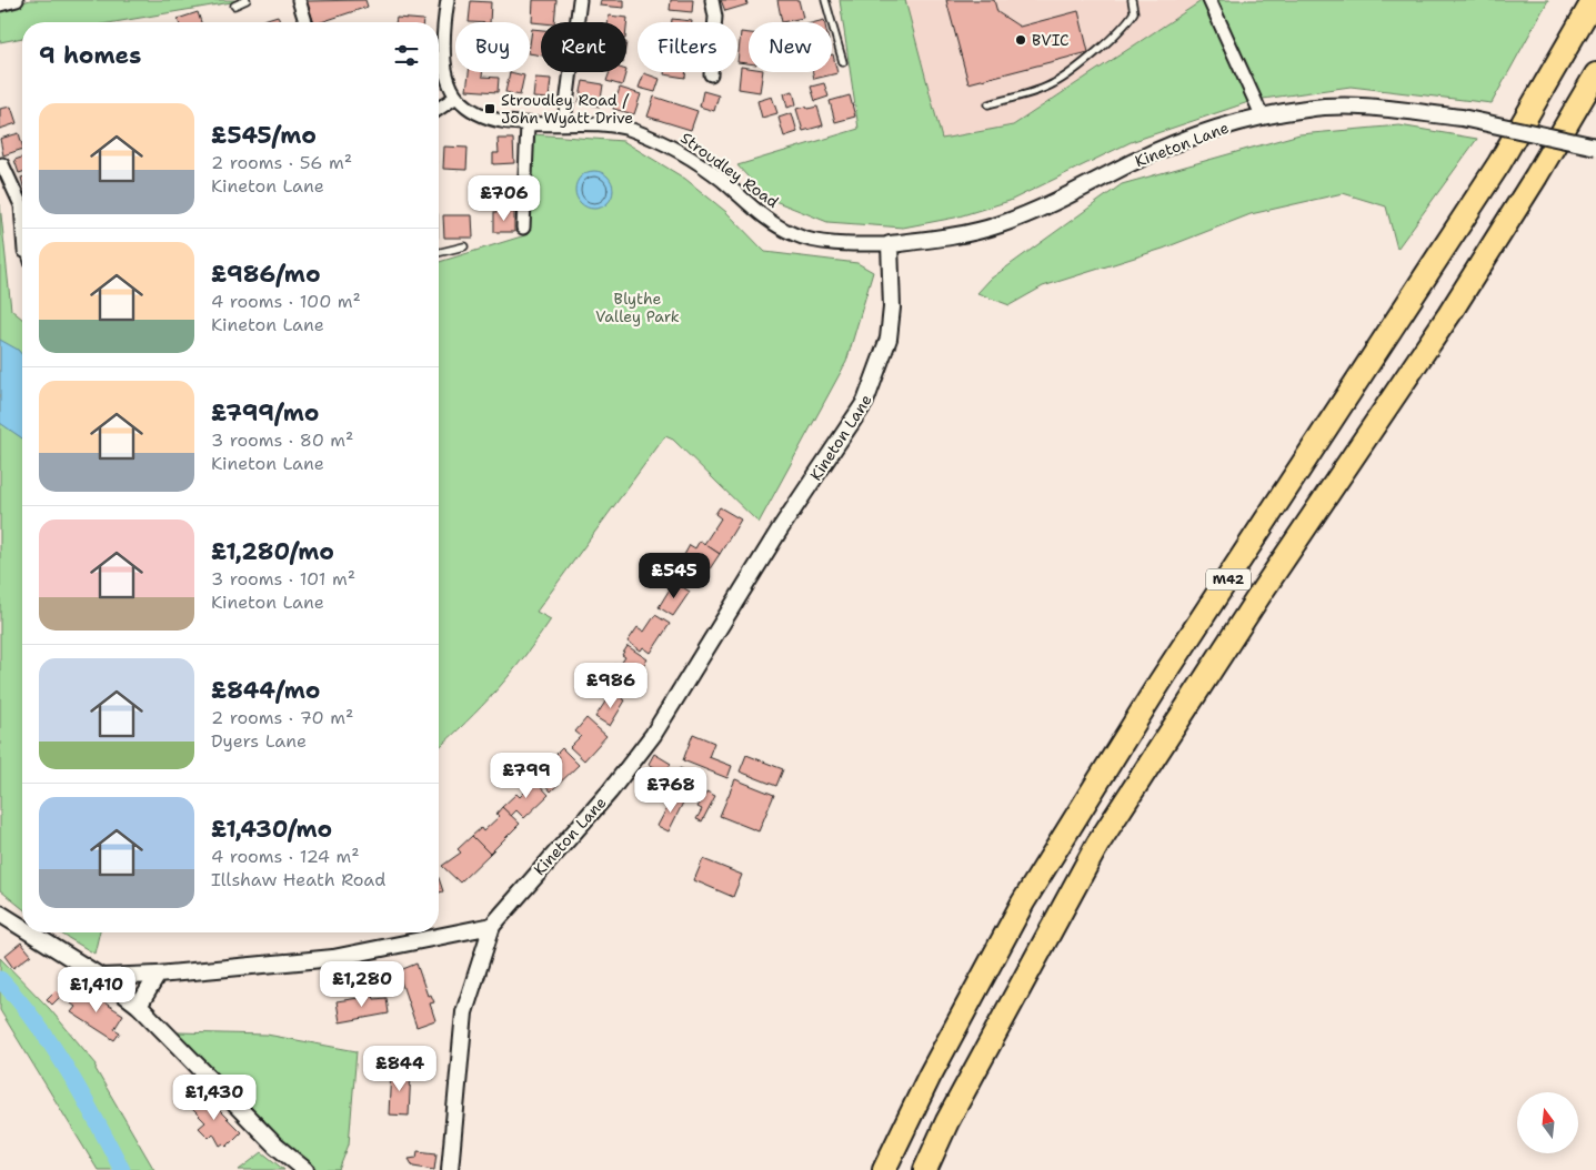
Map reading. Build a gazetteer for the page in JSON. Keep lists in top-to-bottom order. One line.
{"streets":{"highway":["M42"],"street":["Kineton Lane","Stroudley Road"]},"crossings":[["Kineton Lane","Stroudley Road"]],"parks":["Blythe Valley Park"],"places":{"other":["BVIC"],"transit":["Stroudley Road / John Wyatt Drive"]},"north":"top","page":{"chip":["Buy","Rent","Filters","New"],"heading":"9 homes","list":[{"name":"£545/mo","note":"2 rooms · 56 m² · Kineton Lane"},{"name":"£986/mo","note":"4 rooms · 100 m² · Kineton Lane"},{"name":"£799/mo","note":"3 rooms · 80 m² · Kineton Lane"},{"name":"£1,280/mo","note":"3 rooms · 101 m² · Kineton Lane"},{"name":"£844/mo","note":"2 rooms · 70 m² · Dyers Lane"},{"name":"£1,430/mo","note":"4 rooms · 124 m² · Illshaw Heath Road"}],"price":["£706","£545","£986","£799","£768","£1,280","£1,410","£844","£1,430"]}}
